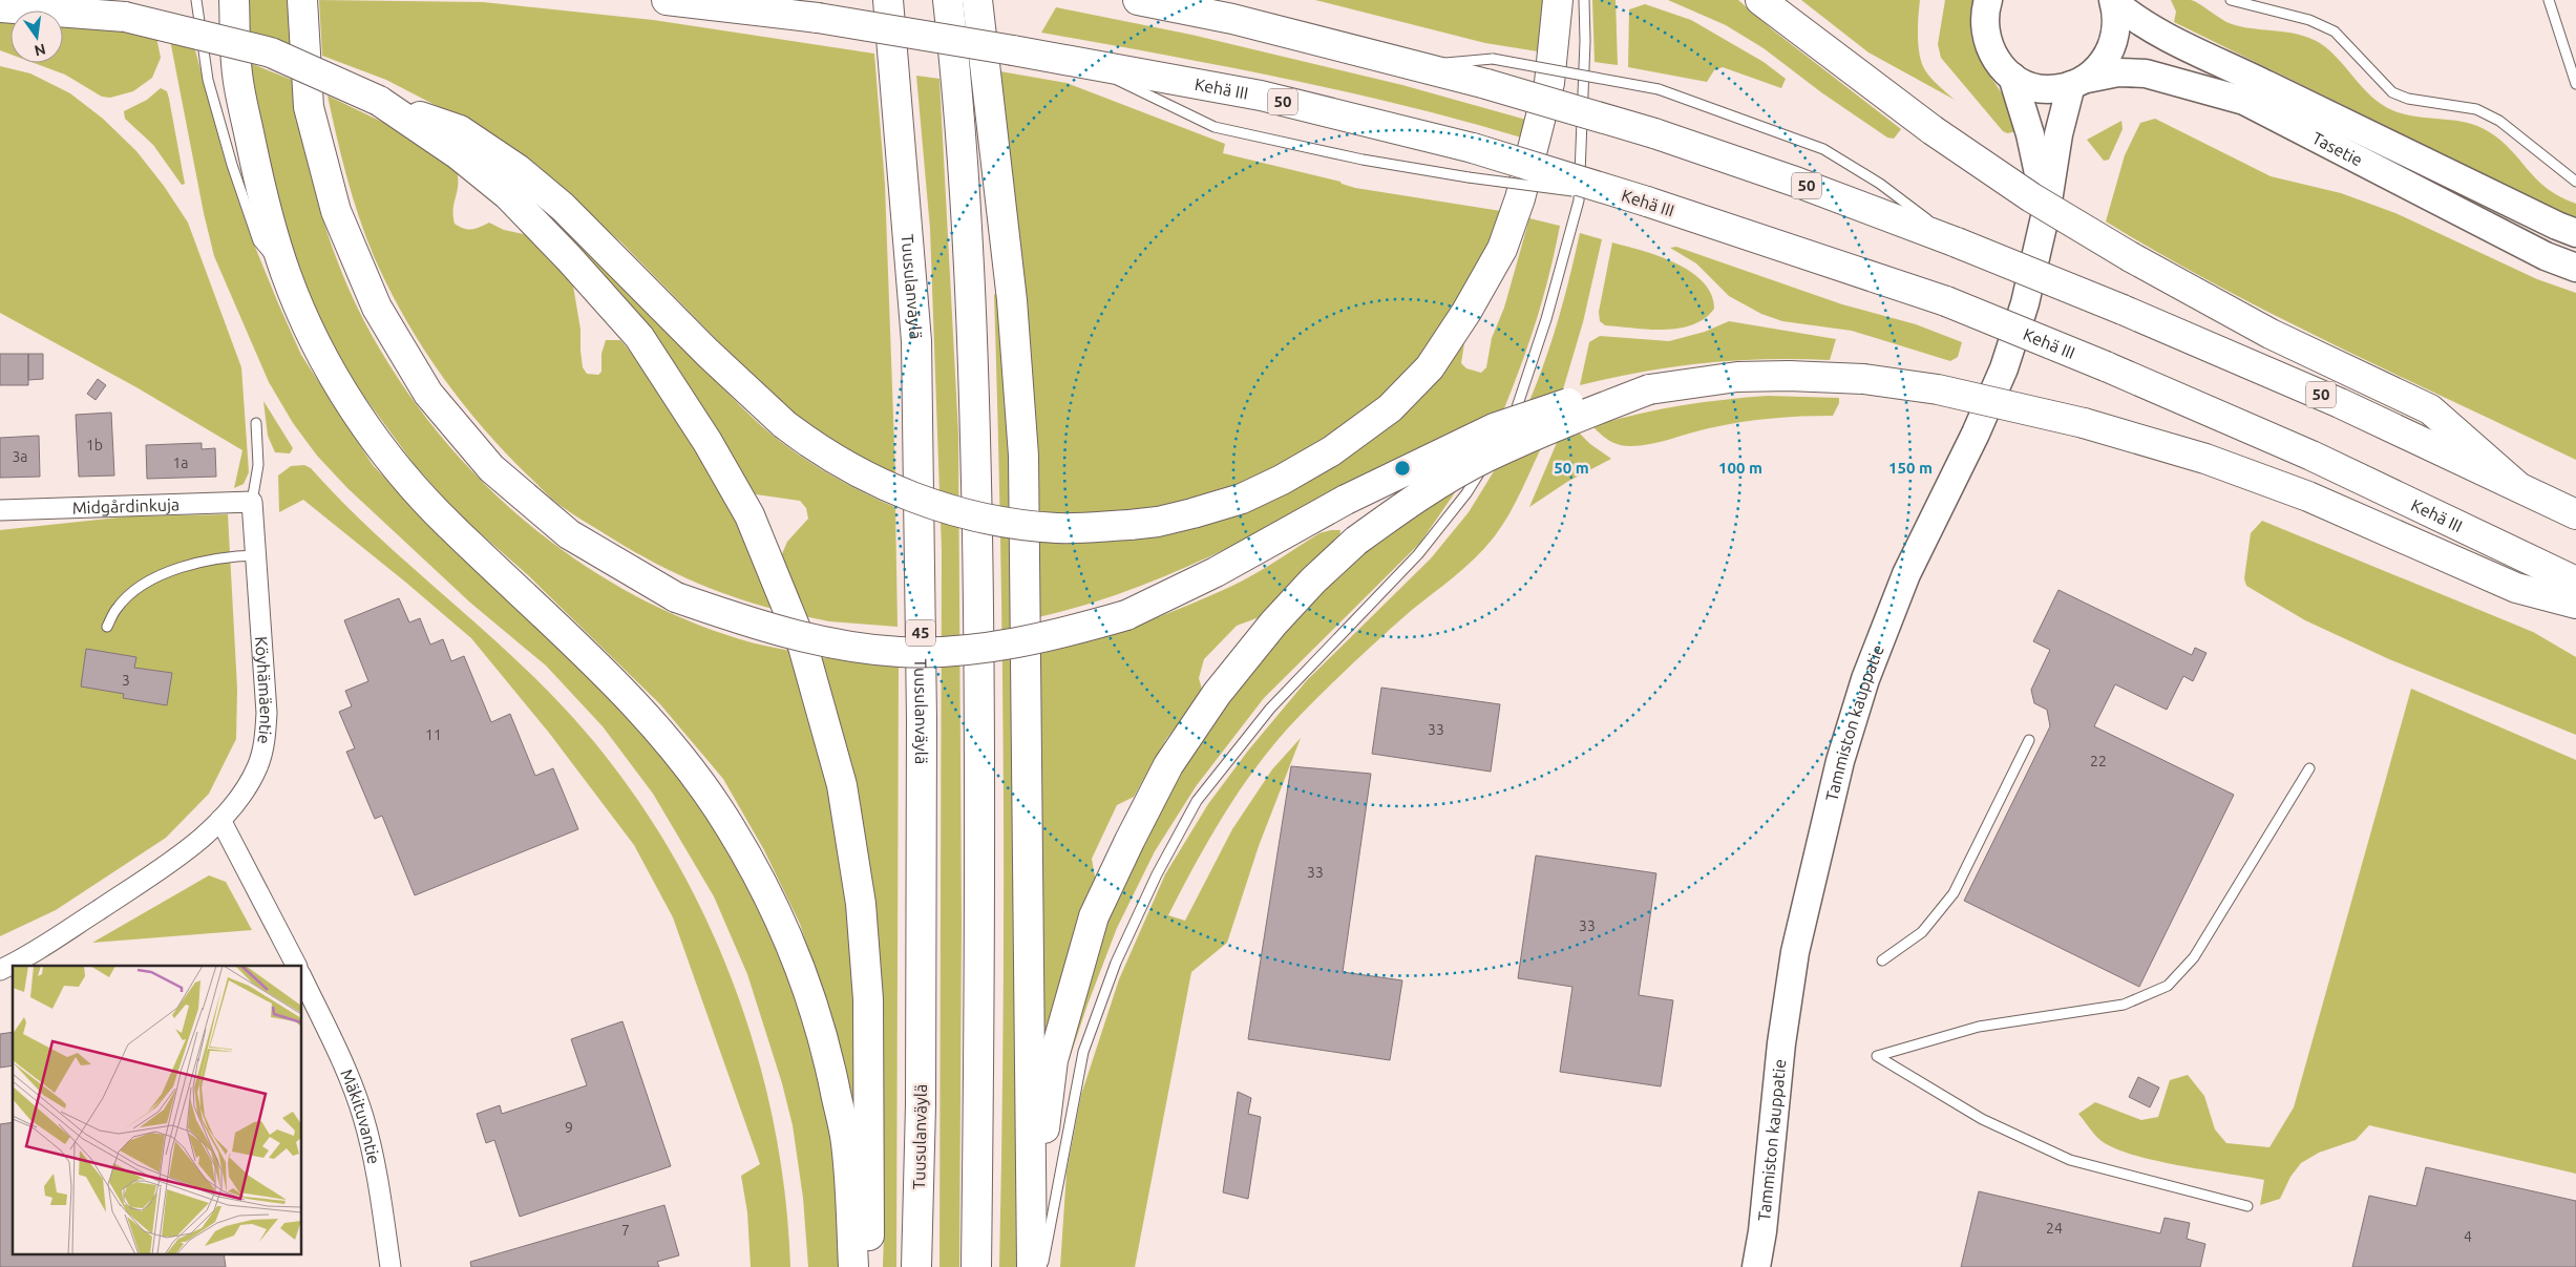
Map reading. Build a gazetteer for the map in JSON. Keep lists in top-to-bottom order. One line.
{"streets":{"highway":["Kehä III","50","Tuusulanväylä","45"],"main road":["Tasetie","Tammiston kauppatie"],"street":["Midgårdinkuja","Köyhämäentie","Mäkituvantie"]},"crossings":[["Tasetie","Tammiston kauppatie"],["Midgårdinkuja","Köyhämäentie"]],"house_numbers":["1b","3a","1a","3","33","11","22","33","33","9","24","7","4"],"north":"bottom","rings":["50 m","100 m","150 m"]}
